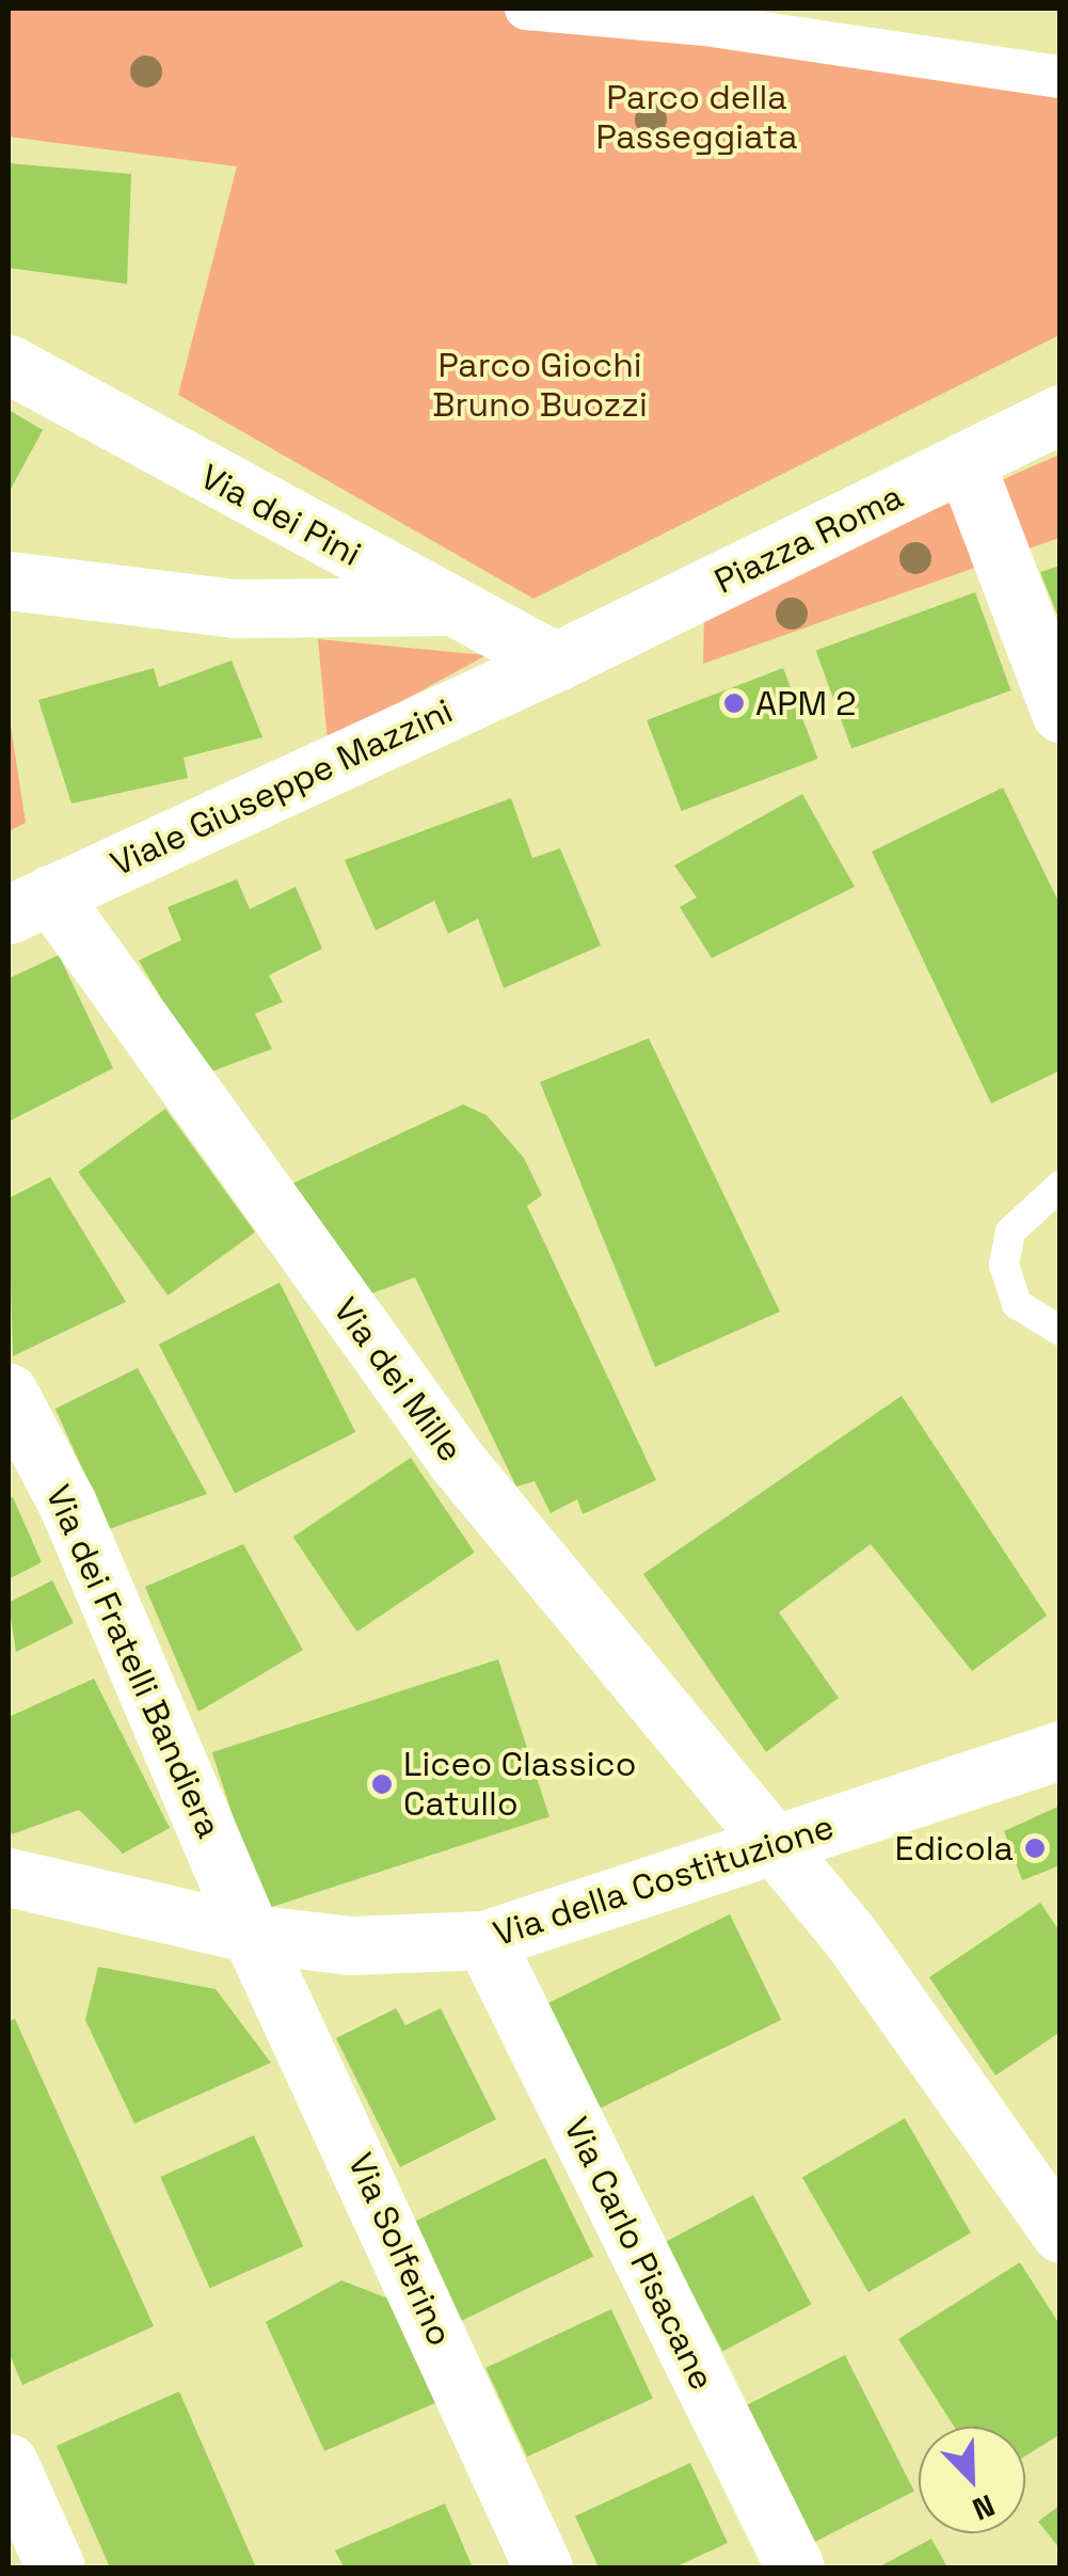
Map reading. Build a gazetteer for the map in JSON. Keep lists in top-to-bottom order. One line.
{"streets":{"street":["Via dei Pini","Piazza Roma","Viale Giuseppe Mazzini","Via dei Mille","Via dei Fratelli Bandiera","Via della Costituzione","Via Solferino","Via Carlo Pisacane"]},"crossings":[["Via dei Pini","Piazza Roma"],["Via dei Pini","Viale Giuseppe Mazzini"],["Piazza Roma","Viale Giuseppe Mazzini"],["Viale Giuseppe Mazzini","Via dei Mille"],["Via dei Mille","Via della Costituzione"],["Via dei Fratelli Bandiera","Via della Costituzione"],["Via dei Fratelli Bandiera","Via Solferino"],["Via della Costituzione","Via Solferino"],["Via della Costituzione","Via Carlo Pisacane"]],"parks":["Parco della Passeggiata","Parco Giochi Bruno Buozzi"],"places":["APM 2","Liceo Classico Catullo","Edicola"],"north":"bottom right"}
